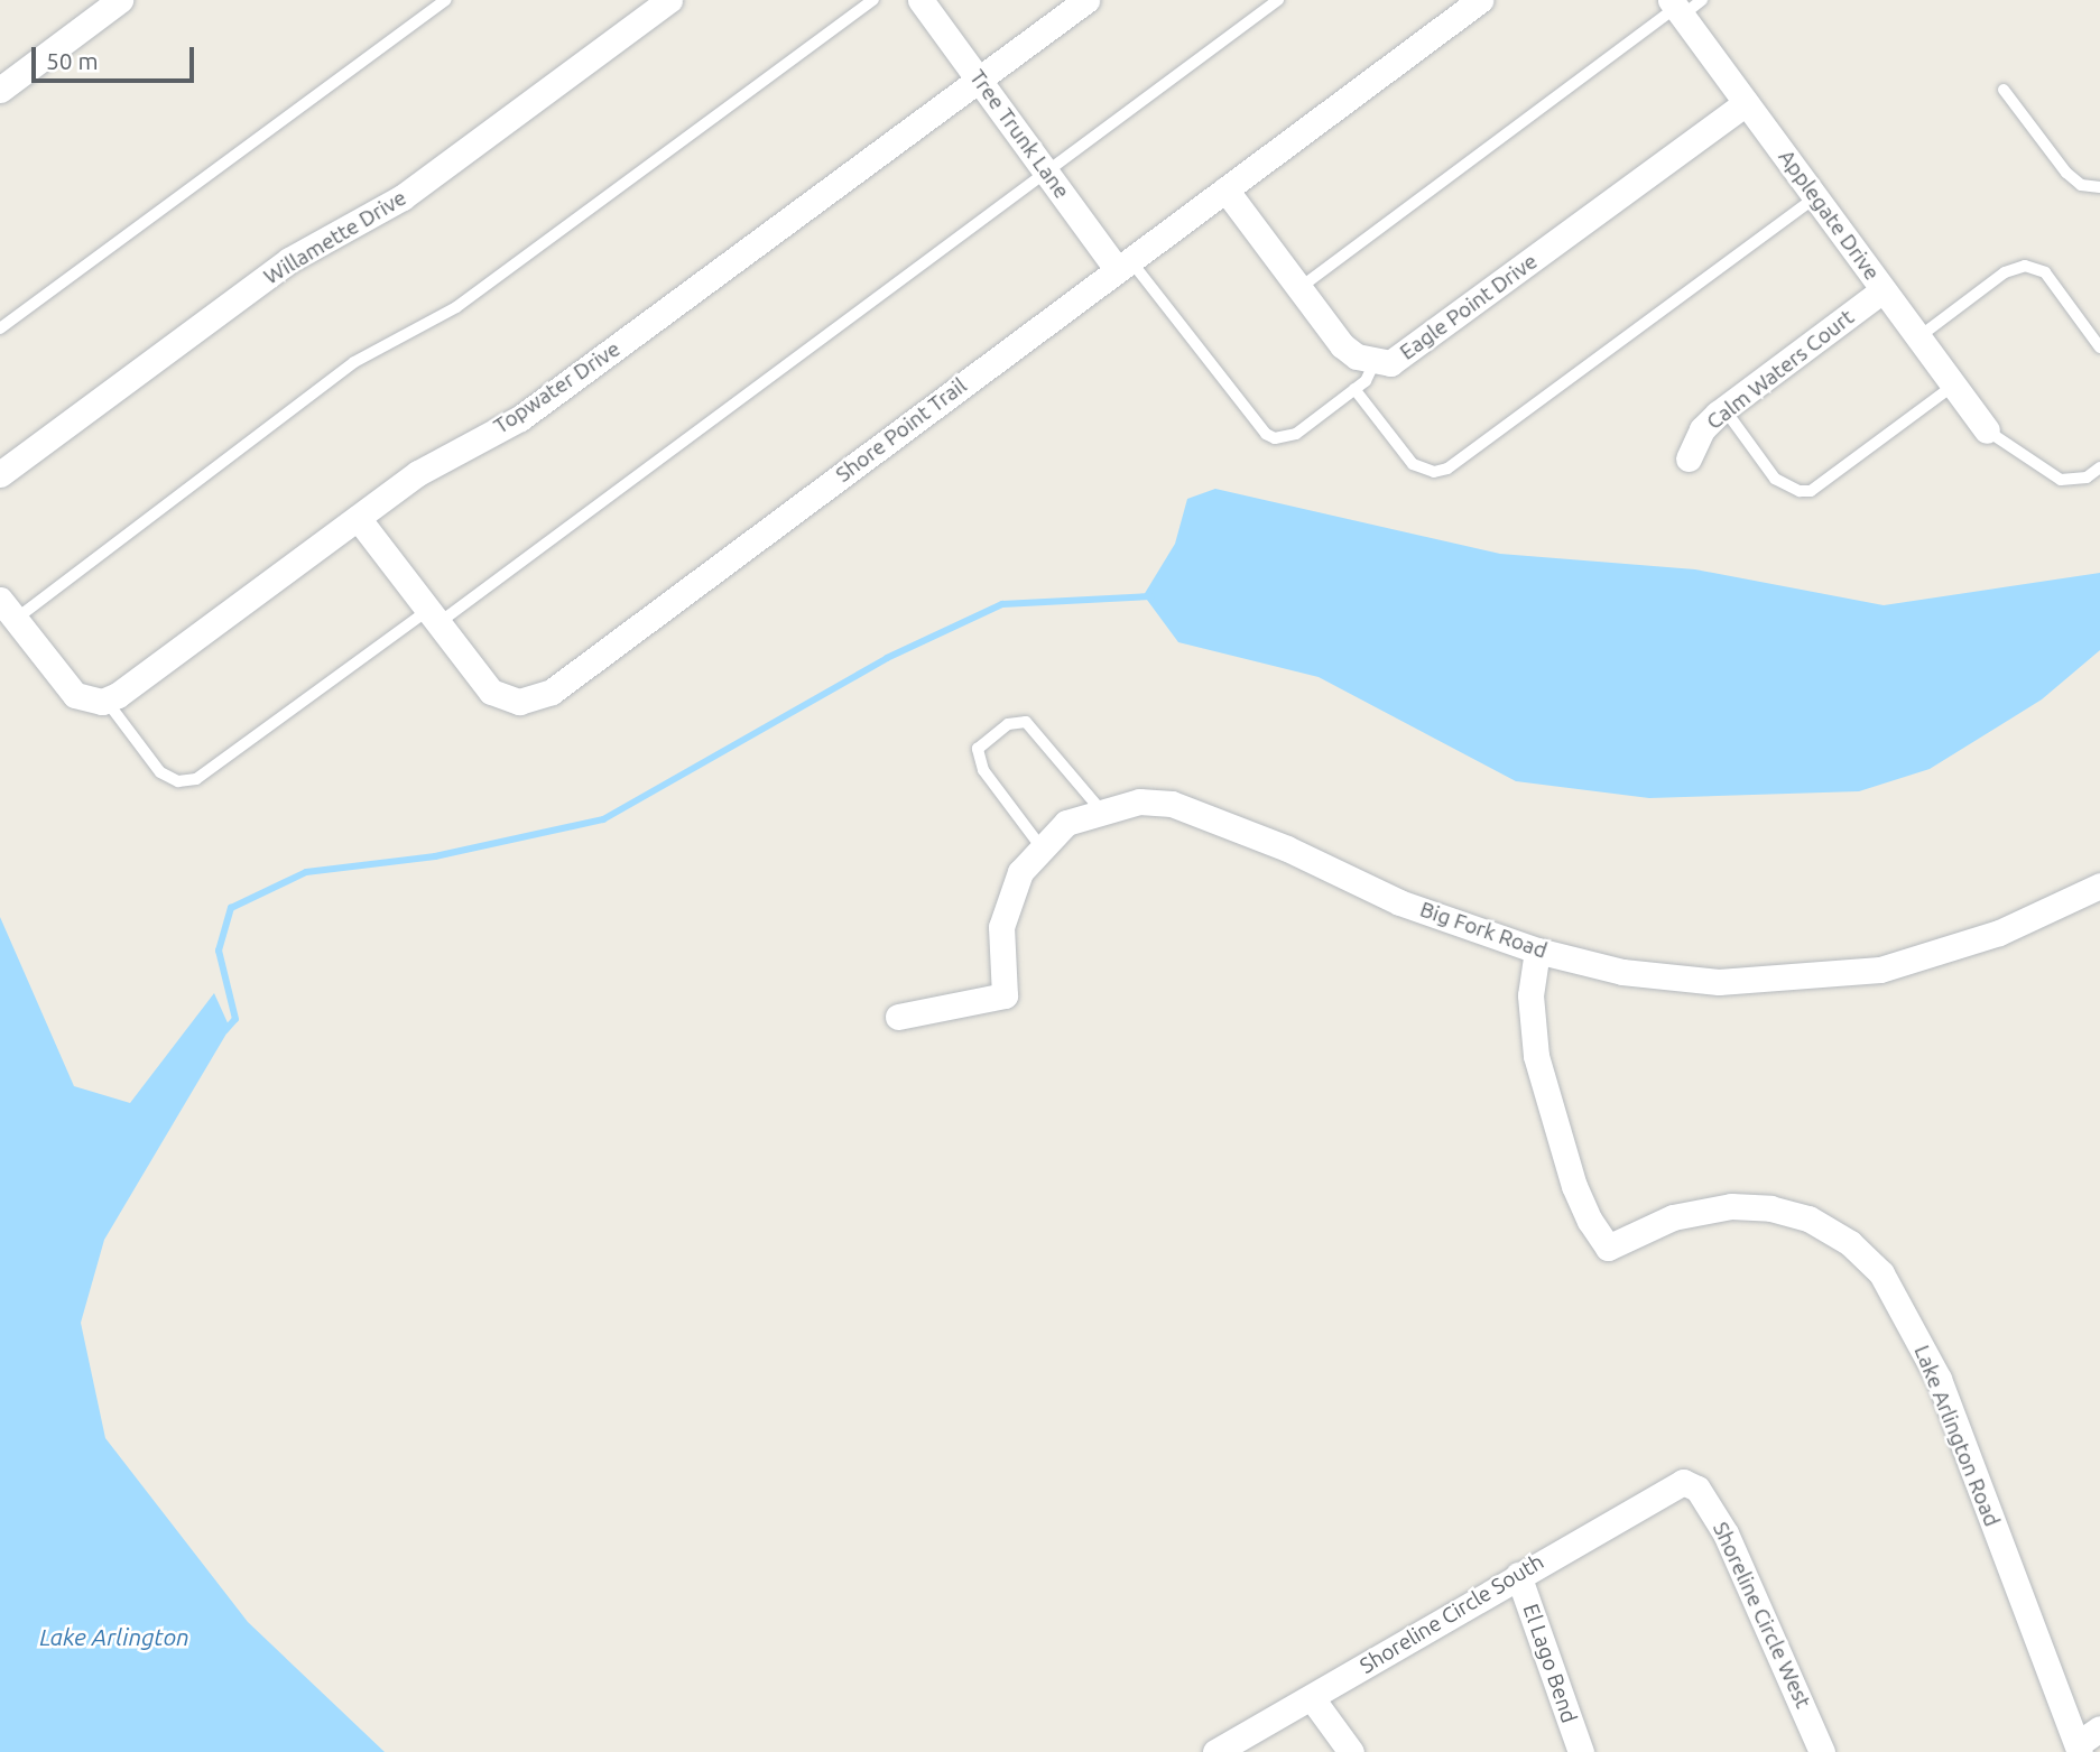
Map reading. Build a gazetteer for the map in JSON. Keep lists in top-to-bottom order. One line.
{"streets":{"street":["Tree Trunk Lane","Applegate Drive","Willamette Drive","Eagle Point Drive","Calm Waters Court","Topwater Drive","Shore Point Trail","Big Fork Road","Lake Arlington Road","Shoreline Circle South","Shoreline Circle West","El Lago Bend"]},"crossings":[["Tree Trunk Lane","Topwater Drive"],["Tree Trunk Lane","Shore Point Trail"],["Applegate Drive","Eagle Point Drive"],["Applegate Drive","Calm Waters Court"],["Eagle Point Drive","Shore Point Trail"],["Topwater Drive","Shore Point Trail"],["Big Fork Road","Lake Arlington Road"],["Shoreline Circle South","Shoreline Circle West"],["Shoreline Circle South","El Lago Bend"]],"water":["Lake Arlington"],"scale_bar":"50 m"}
